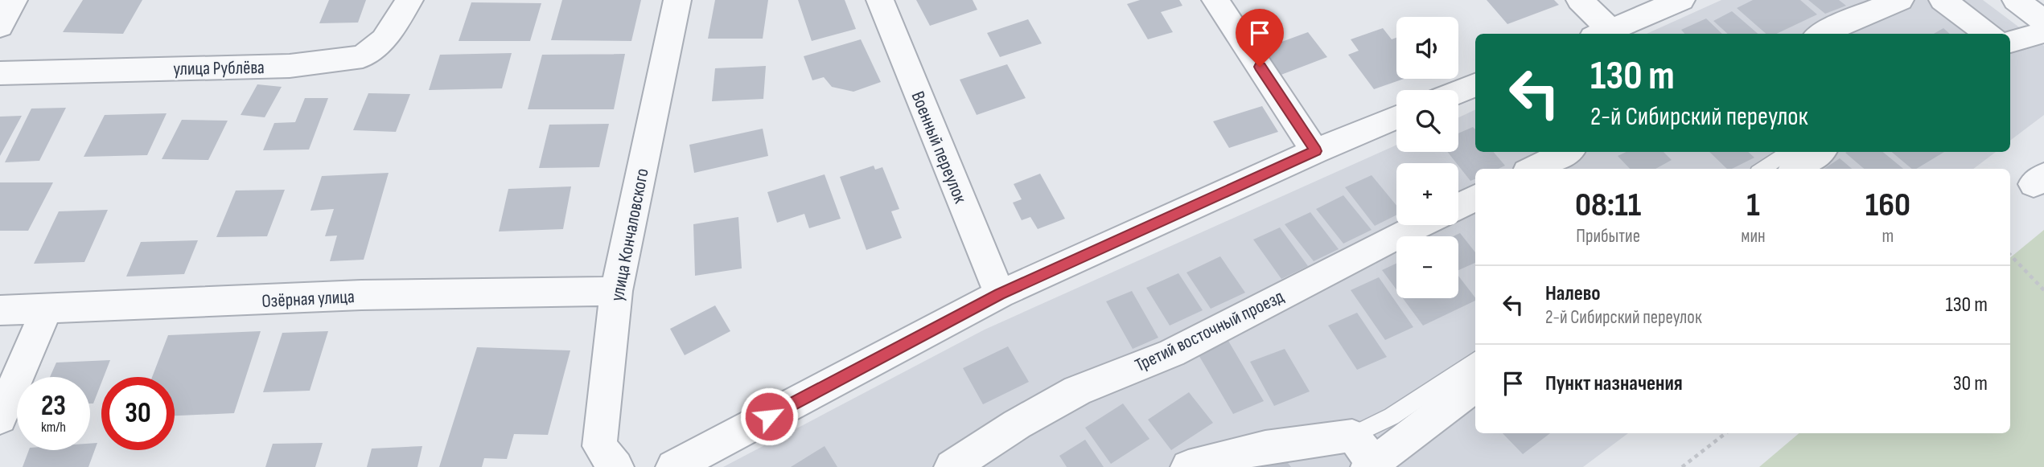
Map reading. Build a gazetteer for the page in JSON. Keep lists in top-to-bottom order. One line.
{"streets":{"street":["улица Рублёва","Военный переулок","улица Кончаловского","Озёрная улица","Третий восточный проезд"]},"crossings":[["улица Кончаловского","Озёрная улица"]],"page":{"map_buttons":["+","−"],"turn":["130 m","2-й Сибирский переулок"],"eta":["08:11","Прибытие","1","мин","160","m"],"list":[{"name":"Налево","note":"2-й Сибирский переулок","value":"130 m"},{"name":"Пункт назначения","value":"30 m"}],"speed":"23 km/h","limit":"30"}}
